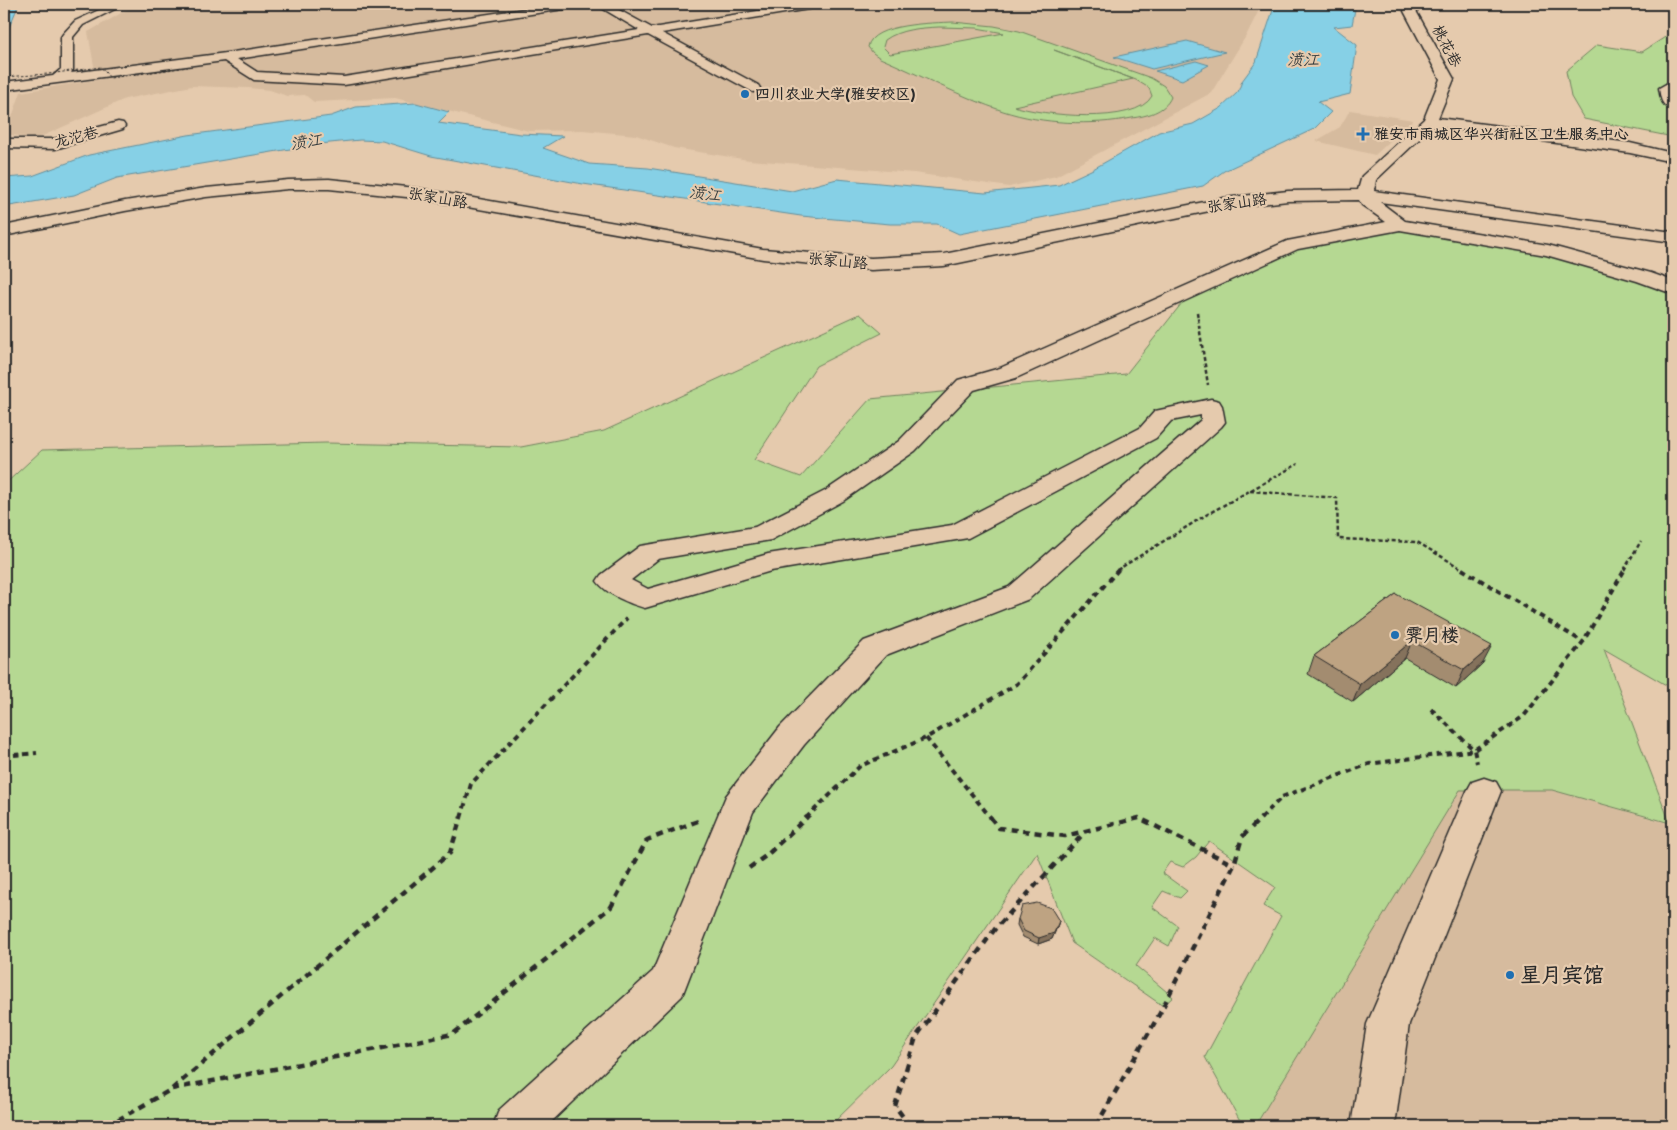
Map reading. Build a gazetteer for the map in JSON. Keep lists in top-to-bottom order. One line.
{"streets":{"street":["桃花巷","龙沱巷","张家山路"]},"crossings":[["桃花巷","张家山路"]],"water":["𣸣江"],"places":{"other":["四川农业大学(雅安校区)","霁月楼","星月宾馆"],"health":["雅安市雨城区华兴街社区卫生服务中心"]}}
